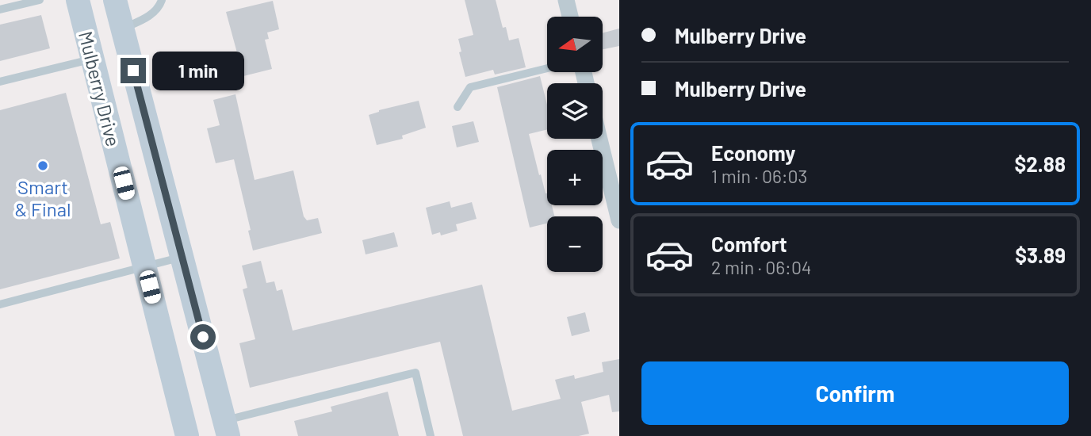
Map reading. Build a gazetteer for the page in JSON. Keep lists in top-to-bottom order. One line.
{"streets":{"street":["Mulberry Drive"]},"places":["Smart & Final"],"north":"left","page":{"banner":["Mulberry Drive","Mulberry Drive"],"map_buttons":["+","−"],"bubble":"1 min","list":[{"name":"Economy","note":"1 min · 06:03","value":"$2.88"},{"name":"Comfort","note":"2 min · 06:04","value":"$3.89"}],"buttons":"Confirm"}}
